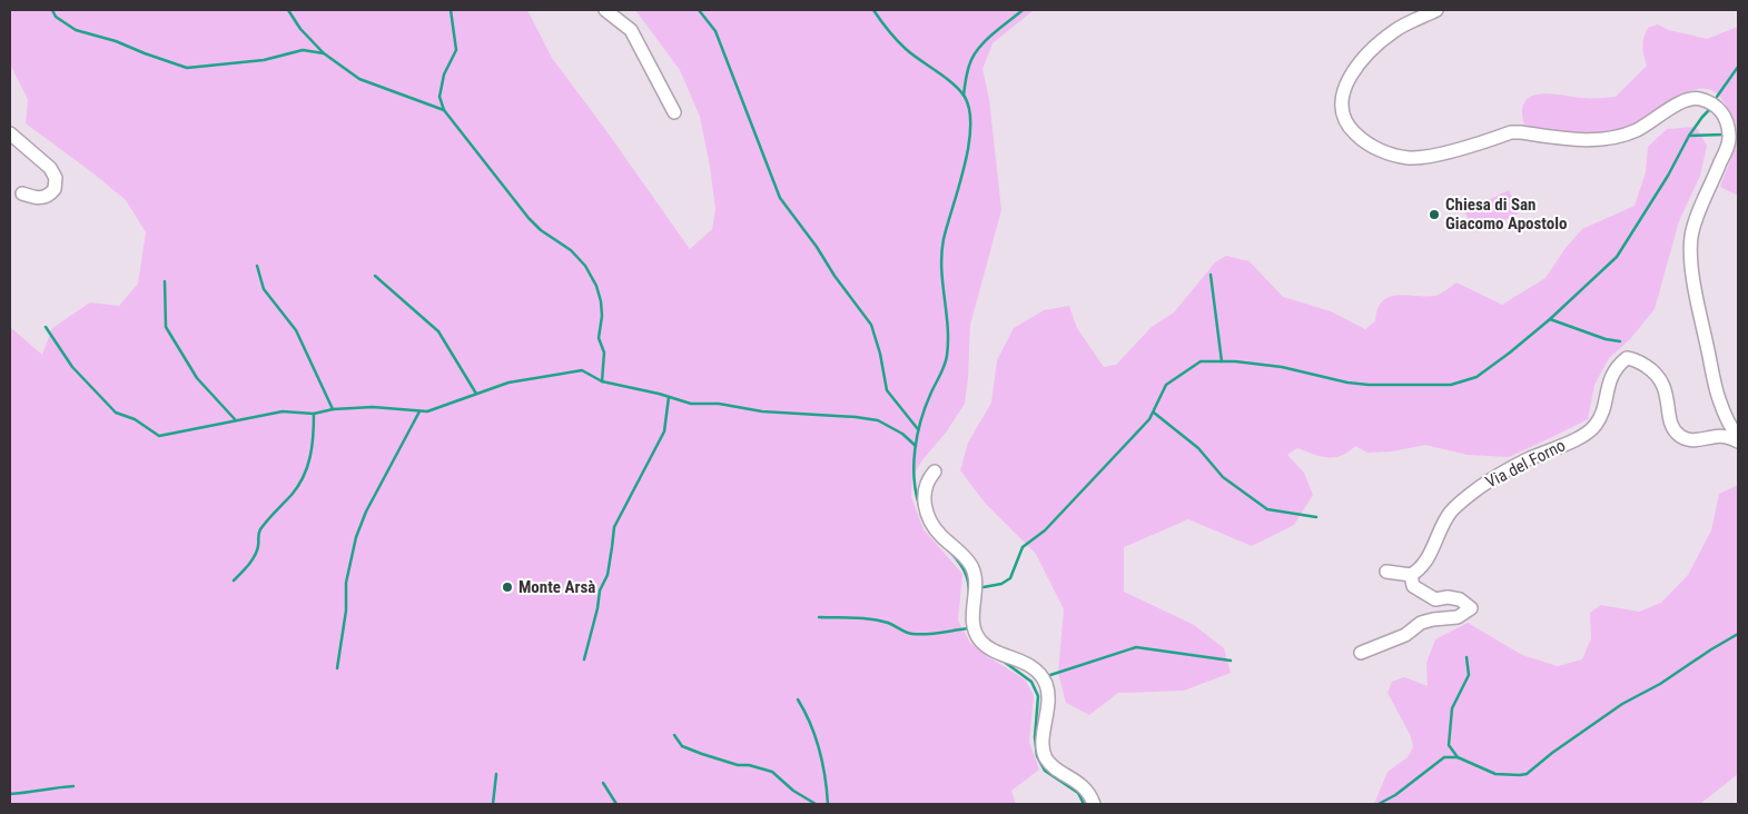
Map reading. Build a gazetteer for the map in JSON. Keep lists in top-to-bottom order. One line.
{"streets":{"street":["Via del Forno"]},"places":["Chiesa di San Giacomo Apostolo","Monte Arsà"]}
